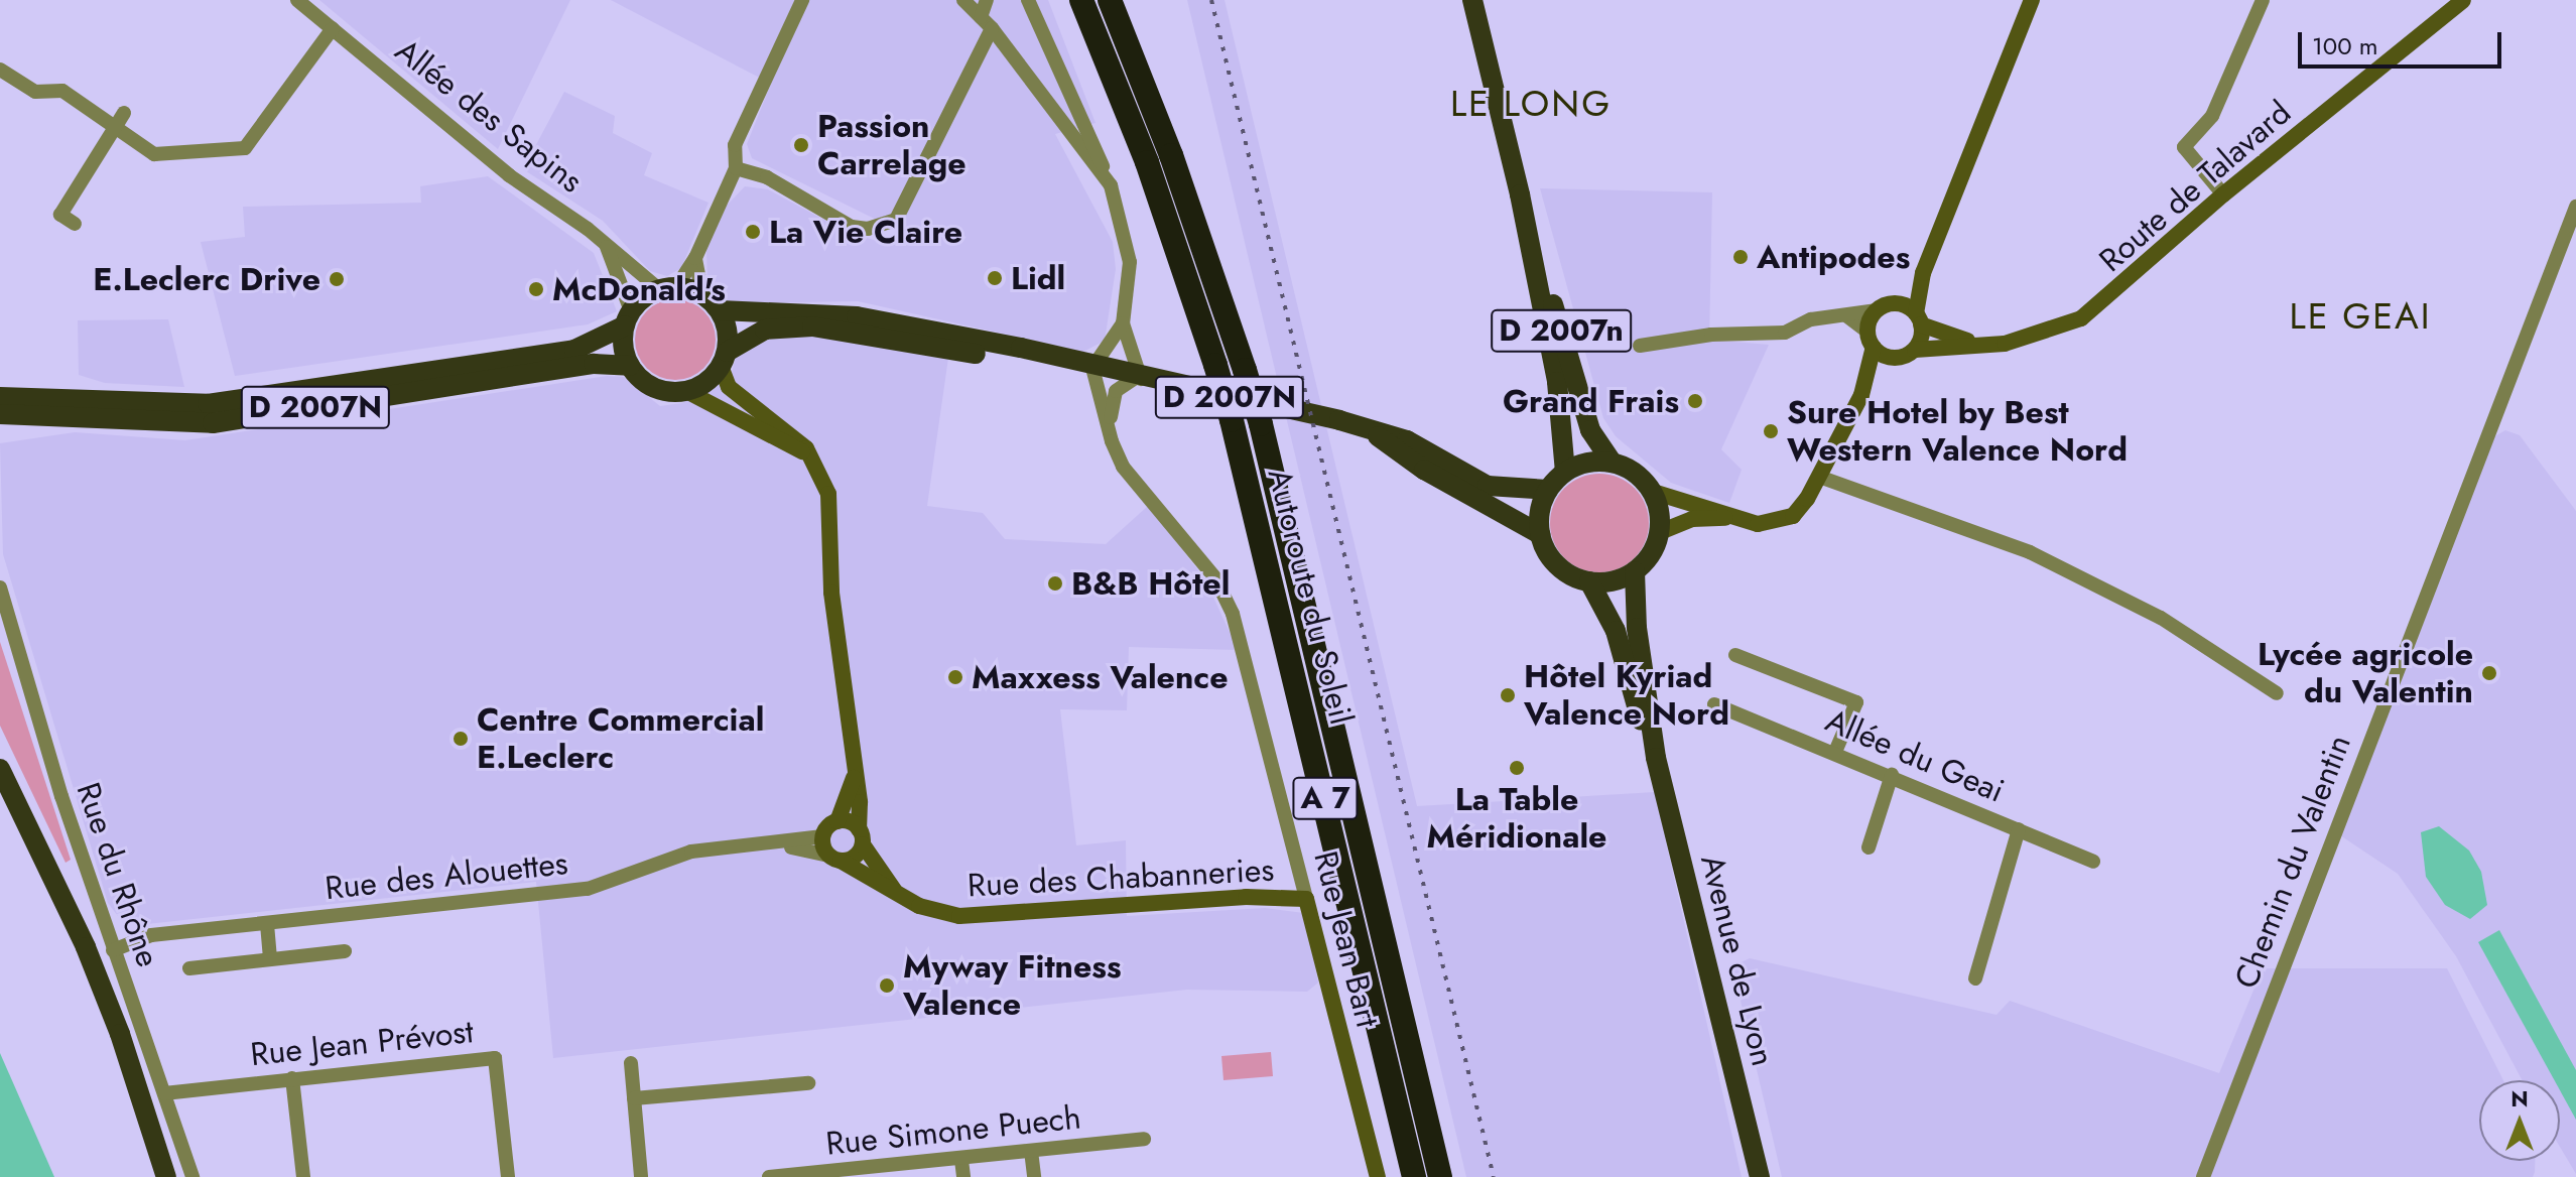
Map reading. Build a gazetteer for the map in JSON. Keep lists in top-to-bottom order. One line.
{"streets":{"highway":["Autoroute du Soleil","A 7"],"main road":["D 2007n","D 2007N","Avenue de Lyon"],"street":["Allée des Sapins","Route de Talavard","Allée du Geai","Chemin du Valentin","Rue du Rhône","Rue des Alouettes","Rue des Chabanneries","Rue Jean Bart","Rue Jean Prévost","Rue Simone Puech"]},"crossings":[["Allée des Sapins","D 2007N"],["Allée des Sapins","Rue des Chabanneries"],["D 2007n","D 2007N"],["D 2007n","Avenue de Lyon"],["D 2007N","Rue des Chabanneries"],["D 2007N","Rue Jean Bart"],["D 2007N","Avenue de Lyon"],["Rue du Rhône","Rue des Alouettes"],["Rue du Rhône","Rue Jean Prévost"],["Rue des Chabanneries","Rue Jean Bart"]],"districts":["LE LONG","LE GEAI"],"places":["Passion Carrelage","La Vie Claire","Antipodes","Lidl","E.Leclerc Drive","McDonald's","Grand Frais","Sure Hotel by Best Western Valence Nord","B&B Hôtel","Lycée agricole du Valentin","Maxxess Valence","Hôtel Kyriad Valence Nord","Centre Commercial E.Leclerc","La Table Méridionale","Myway Fitness Valence"],"scale_bar":"100 m","north":"top"}
